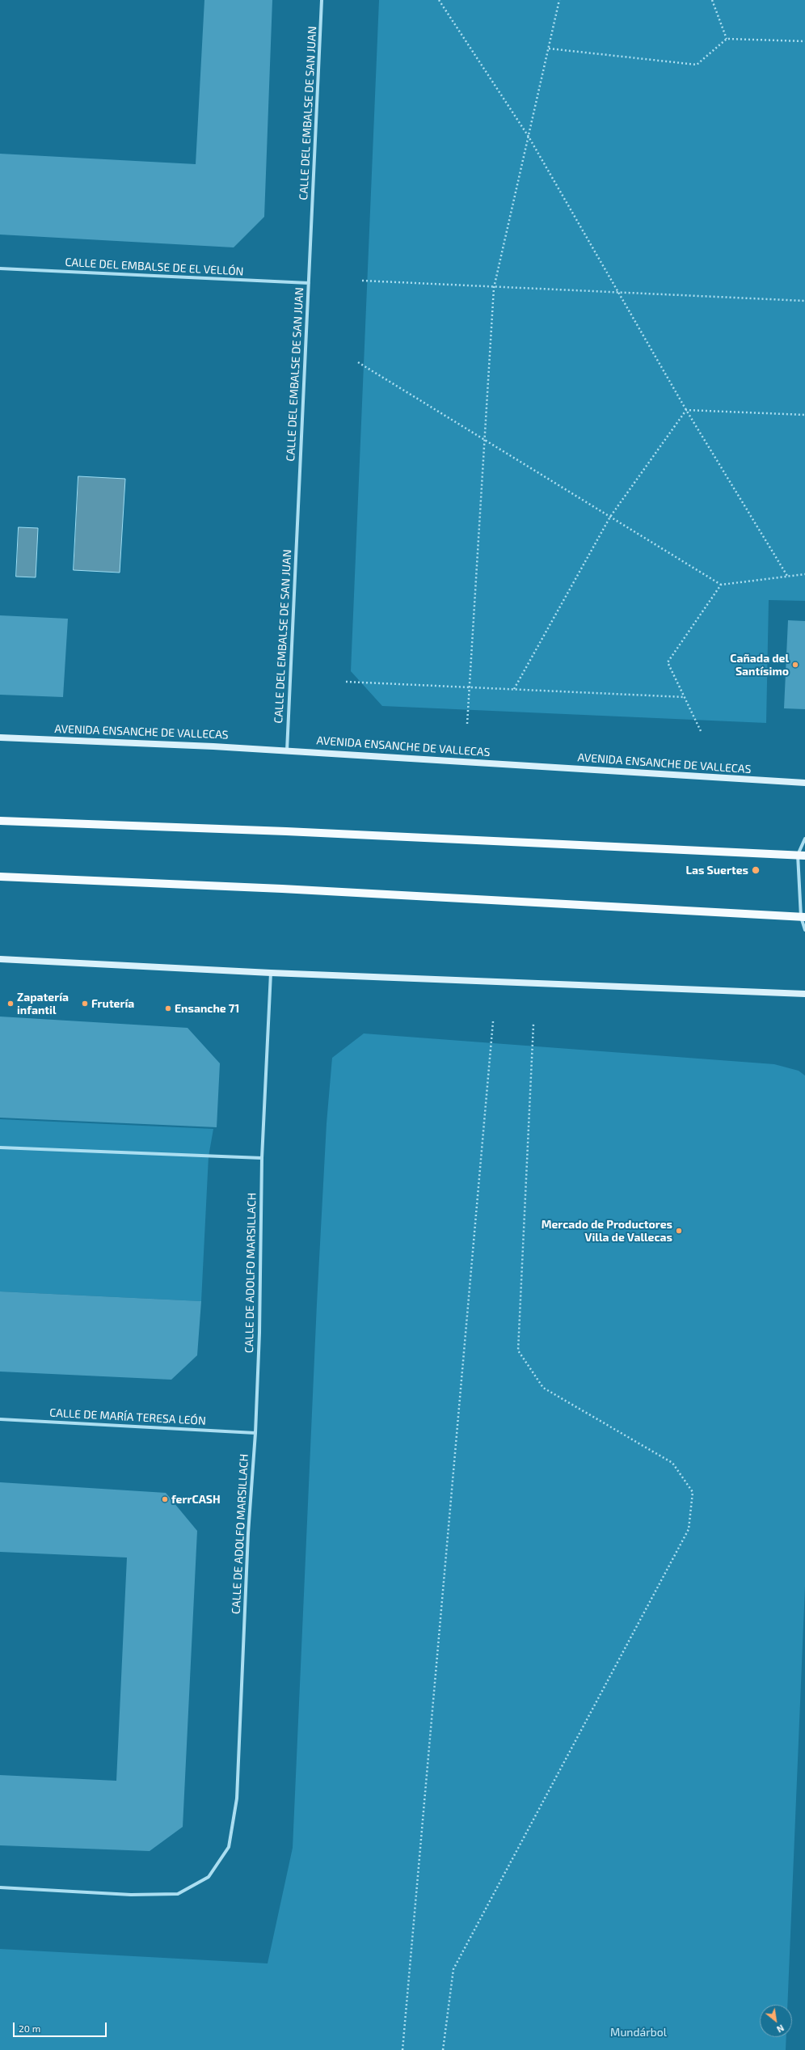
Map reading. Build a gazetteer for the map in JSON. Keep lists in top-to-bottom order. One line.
{"streets":{"street":["CALLE DEL EMBALSE DE SAN JUAN","CALLE DEL EMBALSE DE EL VELLÓN","AVENIDA ENSANCHE DE VALLECAS","CALLE DE ADOLFO MARSILLACH","CALLE DE MARÍA TERESA LEÓN"]},"crossings":[["CALLE DEL EMBALSE DE SAN JUAN","CALLE DEL EMBALSE DE EL VELLÓN"],["CALLE DEL EMBALSE DE SAN JUAN","AVENIDA ENSANCHE DE VALLECAS"],["CALLE DE ADOLFO MARSILLACH","CALLE DE MARÍA TERESA LEÓN"]],"parks":["Mundárbol"],"places":["Cañada del Santísimo","Las Suertes","Zapatería infantil","Frutería","Ensanche 71","Mercado de Productores Villa de Vallecas","ferrCASH"],"scale_bar":"20 m","north":"bottom right"}
